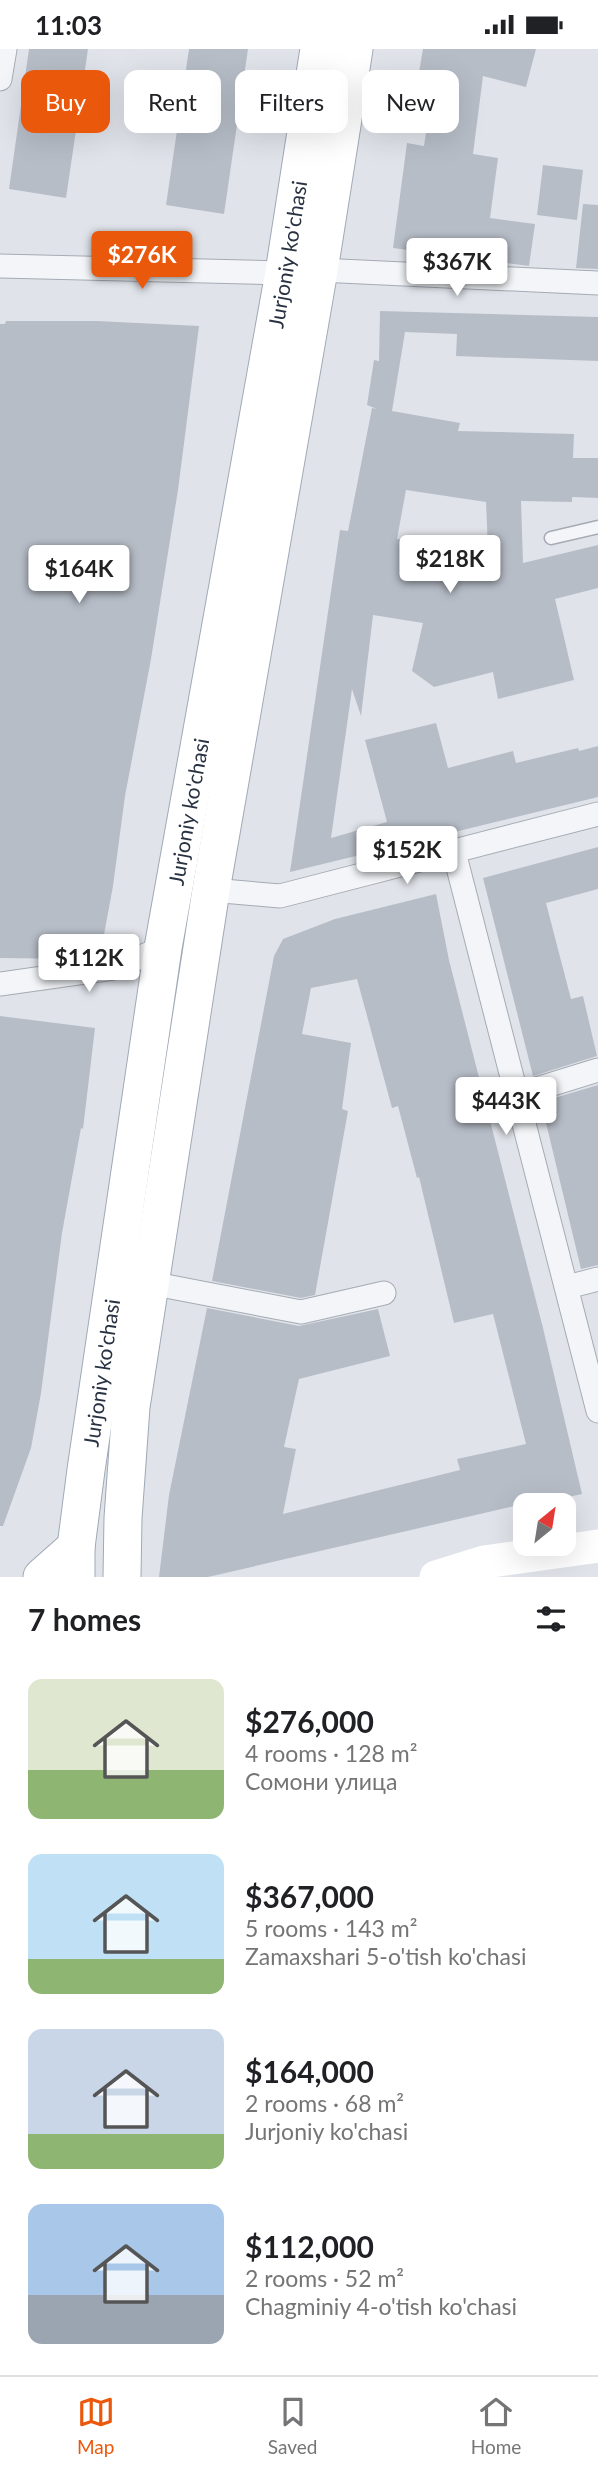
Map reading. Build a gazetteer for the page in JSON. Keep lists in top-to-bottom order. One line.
{"streets":{"main road":["Jurjoniy ko'chasi"]},"north":"top right","page":{"status":"11:03","chip":["Buy","Rent","Filters","New"],"price":["$276K","$367K","$218K","$164K","$152K","$112K","$443K"],"heading":"7 homes","list":[{"name":"$276,000","note":"4 rooms · 128 m² · Сомони улица"},{"name":"$367,000","note":"5 rooms · 143 m² · Zamaxshari 5-o'tish ko'chasi"},{"name":"$164,000","note":"2 rooms · 68 m² · Jurjoniy ko'chasi"},{"name":"$112,000","note":"2 rooms · 52 m² · Chagminiy 4-o'tish ko'chasi"}],"tabs":["Map","Saved","Home"]}}
